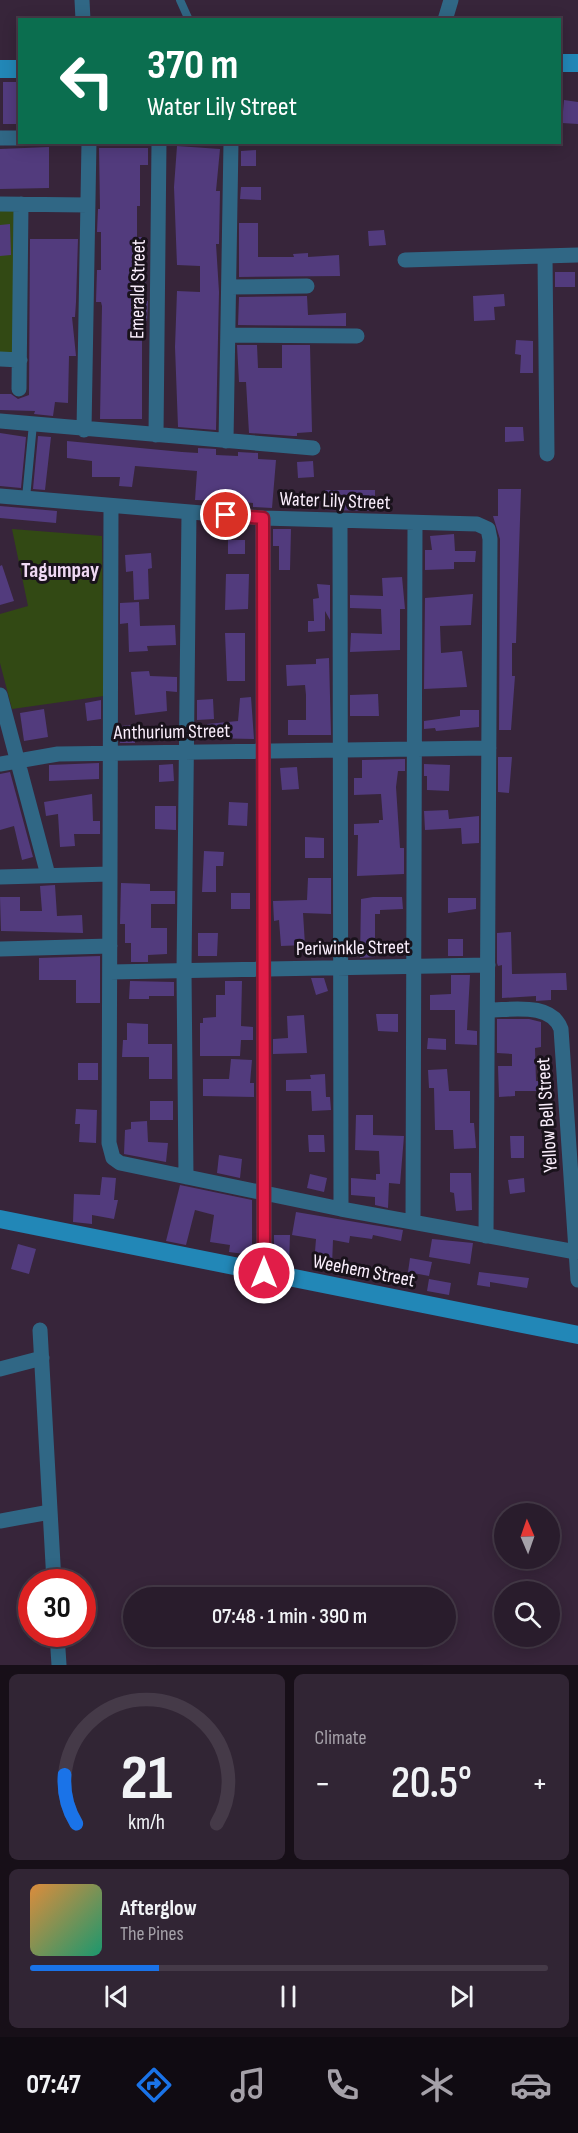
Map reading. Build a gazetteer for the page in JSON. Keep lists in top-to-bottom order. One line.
{"streets":{"street":["Emerald Street","Water Lily Street","Anthurium Street","Periwinkle Street","Yellow Bell Street","Weehem Street"]},"crossings":[["Water Lily Street","Anthurium Street"]],"districts":["Tagumpay"],"north":"top","page":{"turn":["370 m","Water Lily Street"],"limit":"30","trip":"07:48 · 1 min · 390 m","tile":"Climate","heat":["−","20.5°","+"],"song":["Afterglow","The Pines"],"tabs":"07:47","gauge":["21","km/h"]}}
